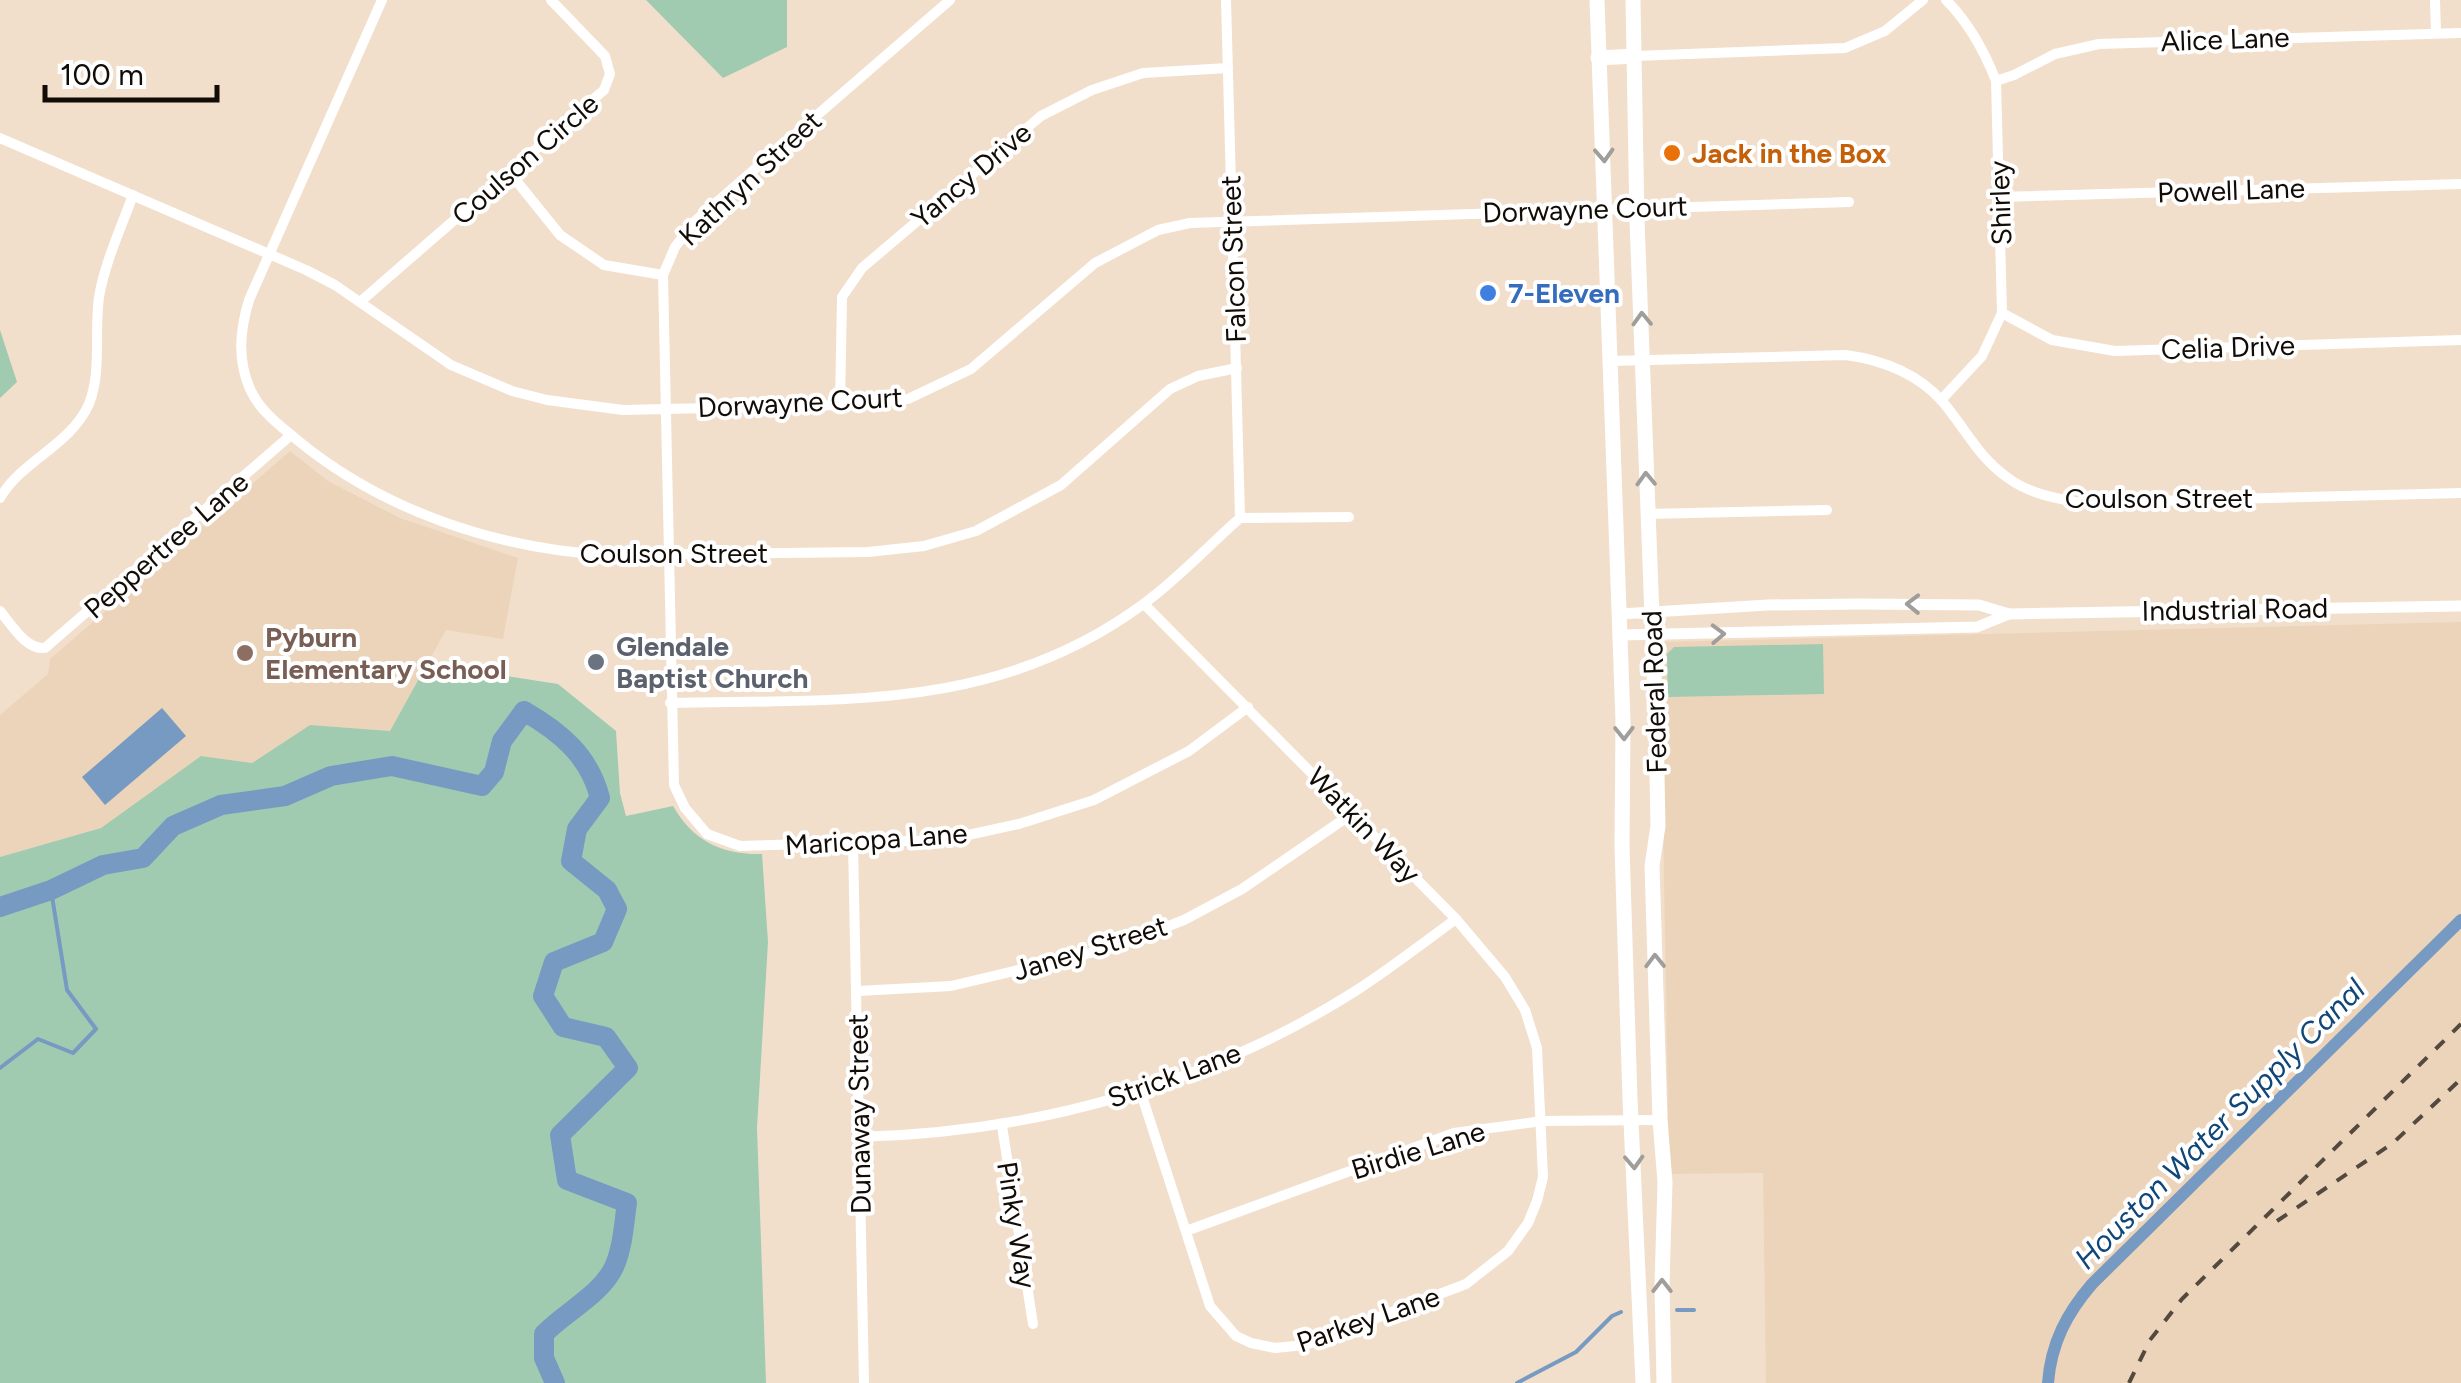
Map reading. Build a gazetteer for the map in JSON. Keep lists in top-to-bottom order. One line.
{"streets":{"main road":["Federal Road"],"street":["Alice Lane","Coulson Circle","Yancy Drive","Kathryn Street","Powell Lane","Shirley","Dorwayne Court","Falcon Street","Celia Drive","Coulson Street","Peppertree Lane","Industrial Road","Watkin Way","Maricopa Lane","Janey Street","Strick Lane","Dunaway Street","Birdie Lane","Pinky Way","Parkey Lane"]},"crossings":[["Alice Lane","Shirley"],["Coulson Circle","Dorwayne Court"],["Yancy Drive","Dorwayne Court"],["Yancy Drive","Falcon Street"],["Kathryn Street","Dorwayne Court"],["Kathryn Street","Coulson Street"],["Kathryn Street","Maricopa Lane"],["Powell Lane","Shirley"],["Shirley","Celia Drive"],["Shirley","Coulson Street"],["Dorwayne Court","Falcon Street"],["Dorwayne Court","Coulson Street"],["Dorwayne Court","Federal Road"],["Falcon Street","Coulson Street"],["Coulson Street","Peppertree Lane"],["Coulson Street","Federal Road"],["Industrial Road","Federal Road"],["Federal Road","Birdie Lane"],["Watkin Way","Maricopa Lane"],["Watkin Way","Janey Street"],["Watkin Way","Strick Lane"],["Watkin Way","Parkey Lane"],["Maricopa Lane","Dunaway Street"],["Janey Street","Dunaway Street"],["Strick Lane","Dunaway Street"],["Strick Lane","Pinky Way"],["Strick Lane","Parkey Lane"],["Birdie Lane","Parkey Lane"]],"water":["Houston Water Supply Canal"],"places":["Jack in the Box","7-Eleven","Pyburn Elementary School","Glendale Baptist Church"],"scale_bar":"100 m"}
